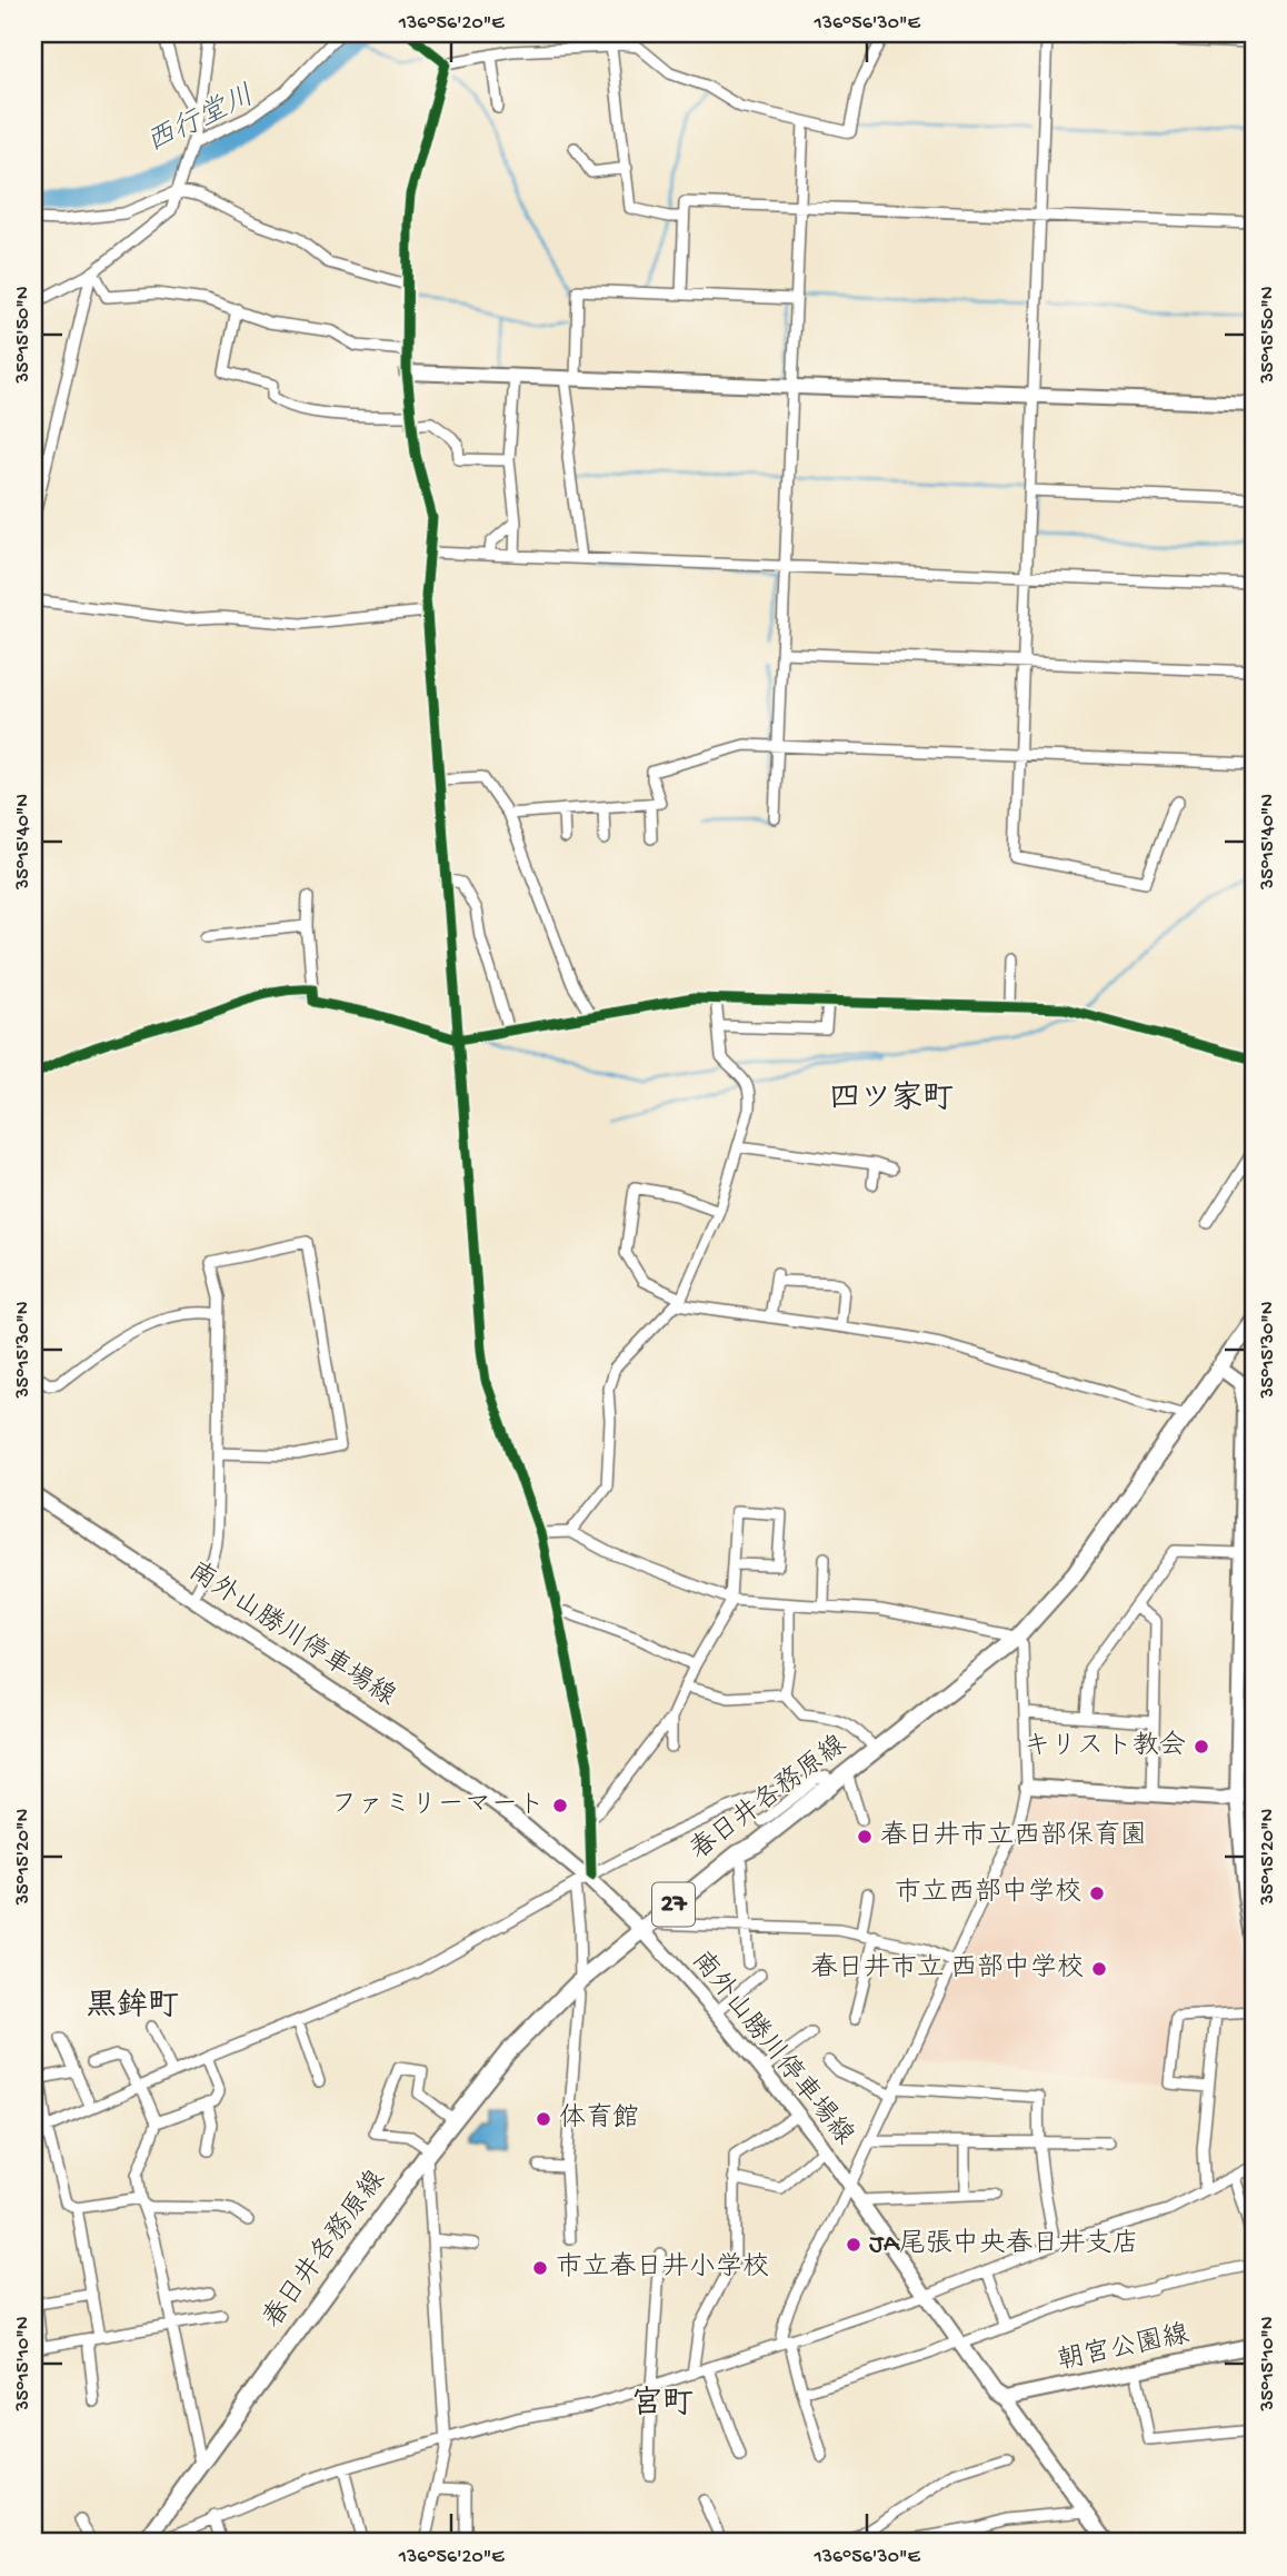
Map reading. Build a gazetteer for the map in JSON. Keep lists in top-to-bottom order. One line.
{"streets":{"main road":["春日井各務原線","27"],"street":["南外山勝川停車場線","朝宮公園線"]},"crossings":[["南外山勝川停車場線","春日井各務原線"],["南外山勝川停車場線","朝宮公園線"]],"districts":["四ツ家町","黒鉾町","宮町"],"water":["西行堂川"],"places":["キリスト教会","ファミリーマート","春日井市立西部保育園","市立西部中学校","春日井市立 西部中学校","体育館","JA尾張中央春日井支店","市立春日井小学校"],"coordinates":["136°56'20\"E","136°56'30\"E","35°15'50\"N","35°15'40\"N","35°15'30\"N","35°15'20\"N","35°15'10\"N"]}
